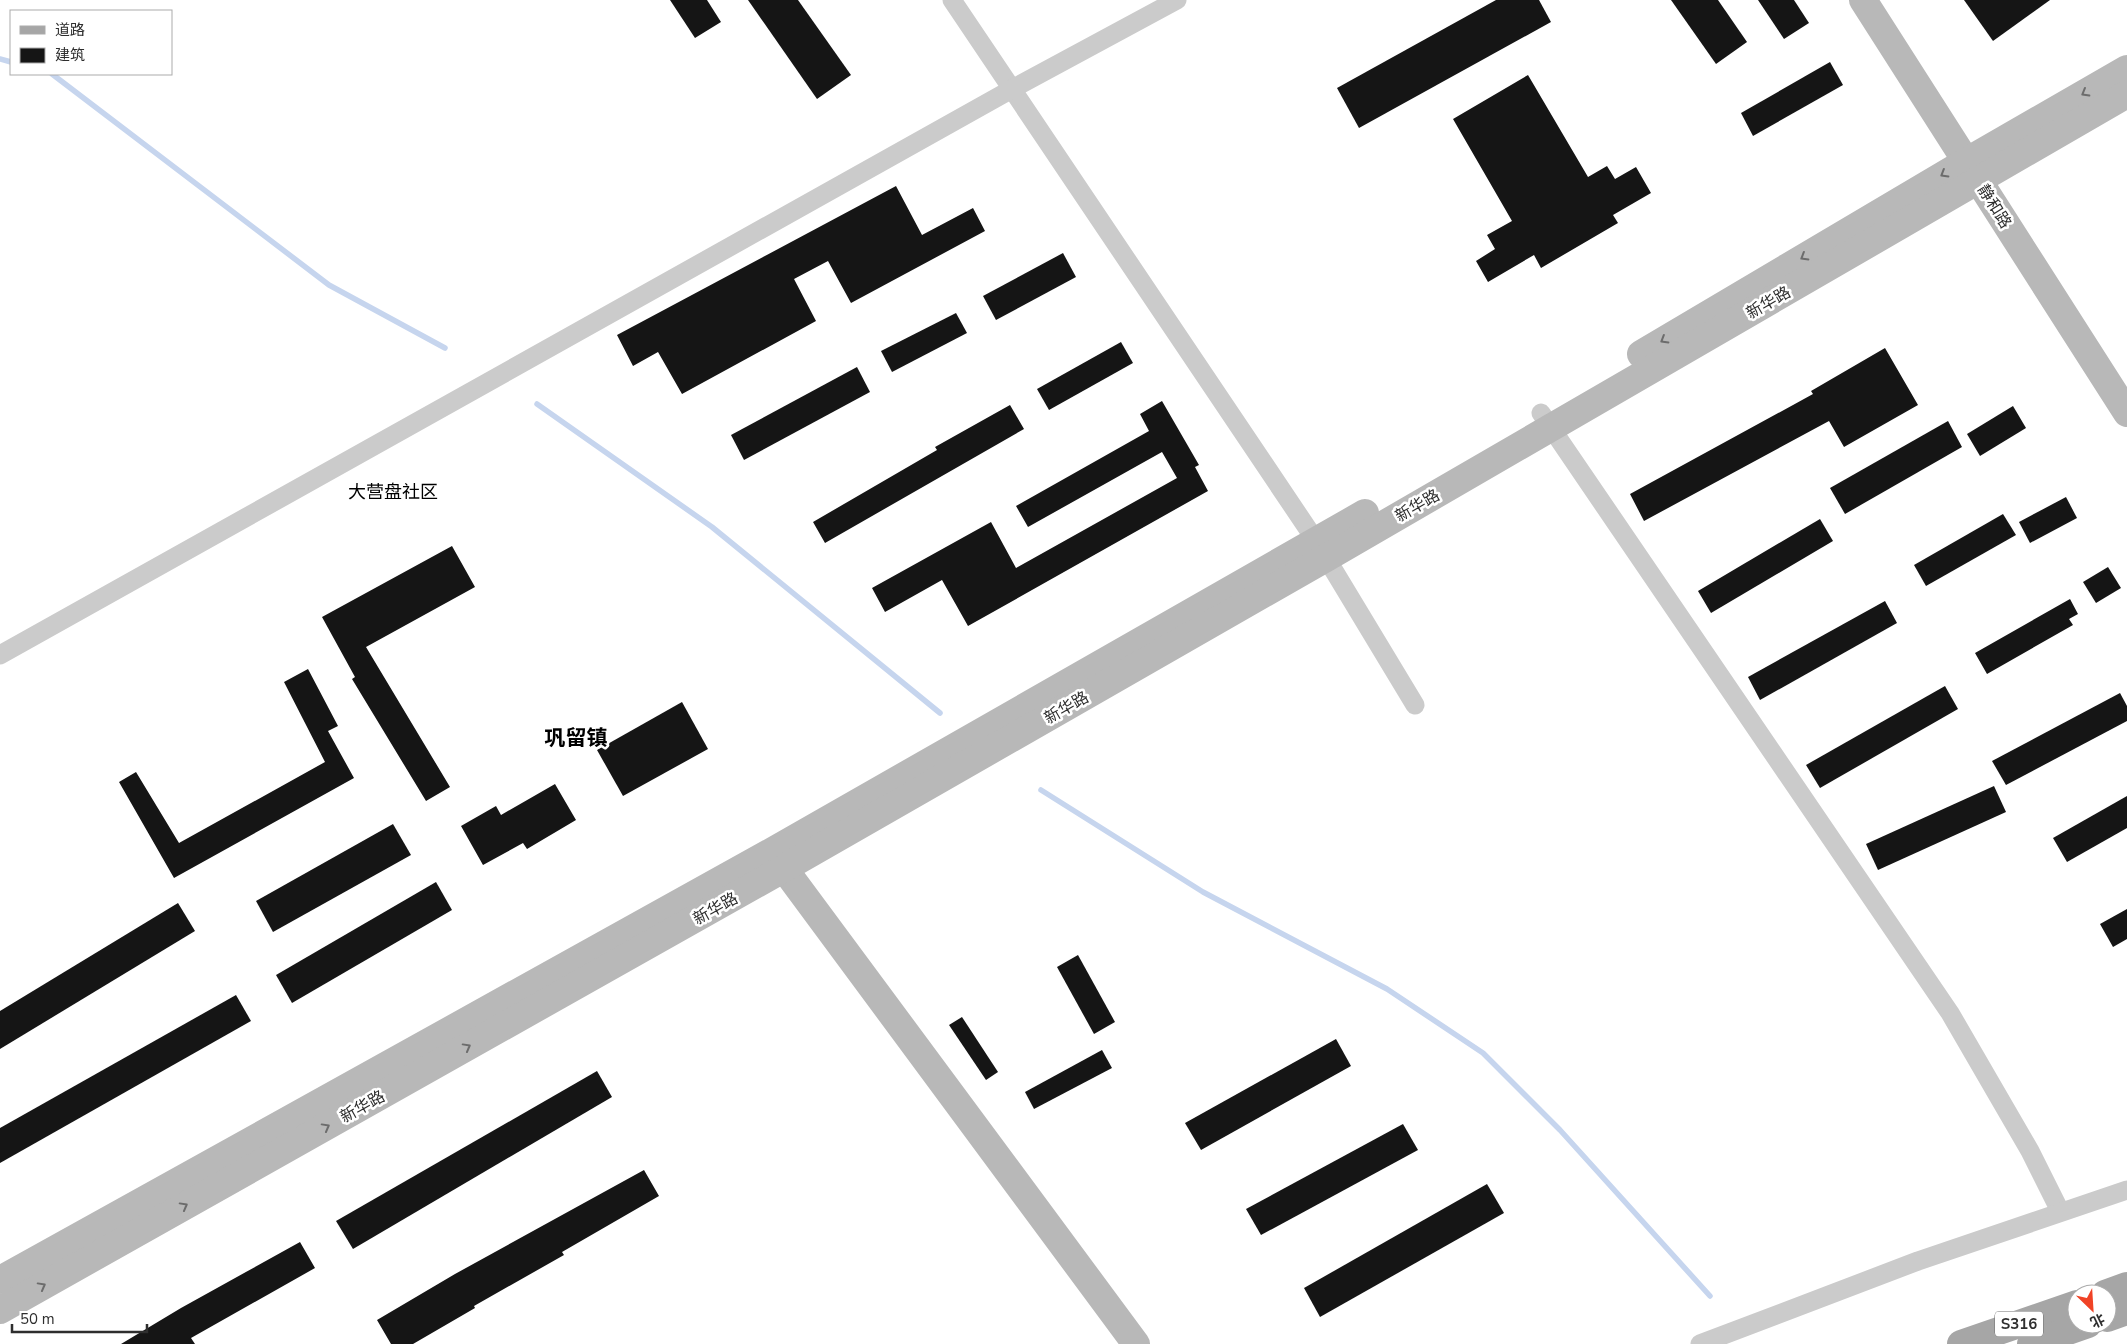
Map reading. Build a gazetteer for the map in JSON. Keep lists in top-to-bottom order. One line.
{"streets":{"main road":["静和路","新华路","S316"]},"crossings":[["静和路","新华路"]],"districts":["大营盘社区","巩留镇"],"legend":["道路","建筑"],"scale_bar":"50 m","north":"bottom right"}
